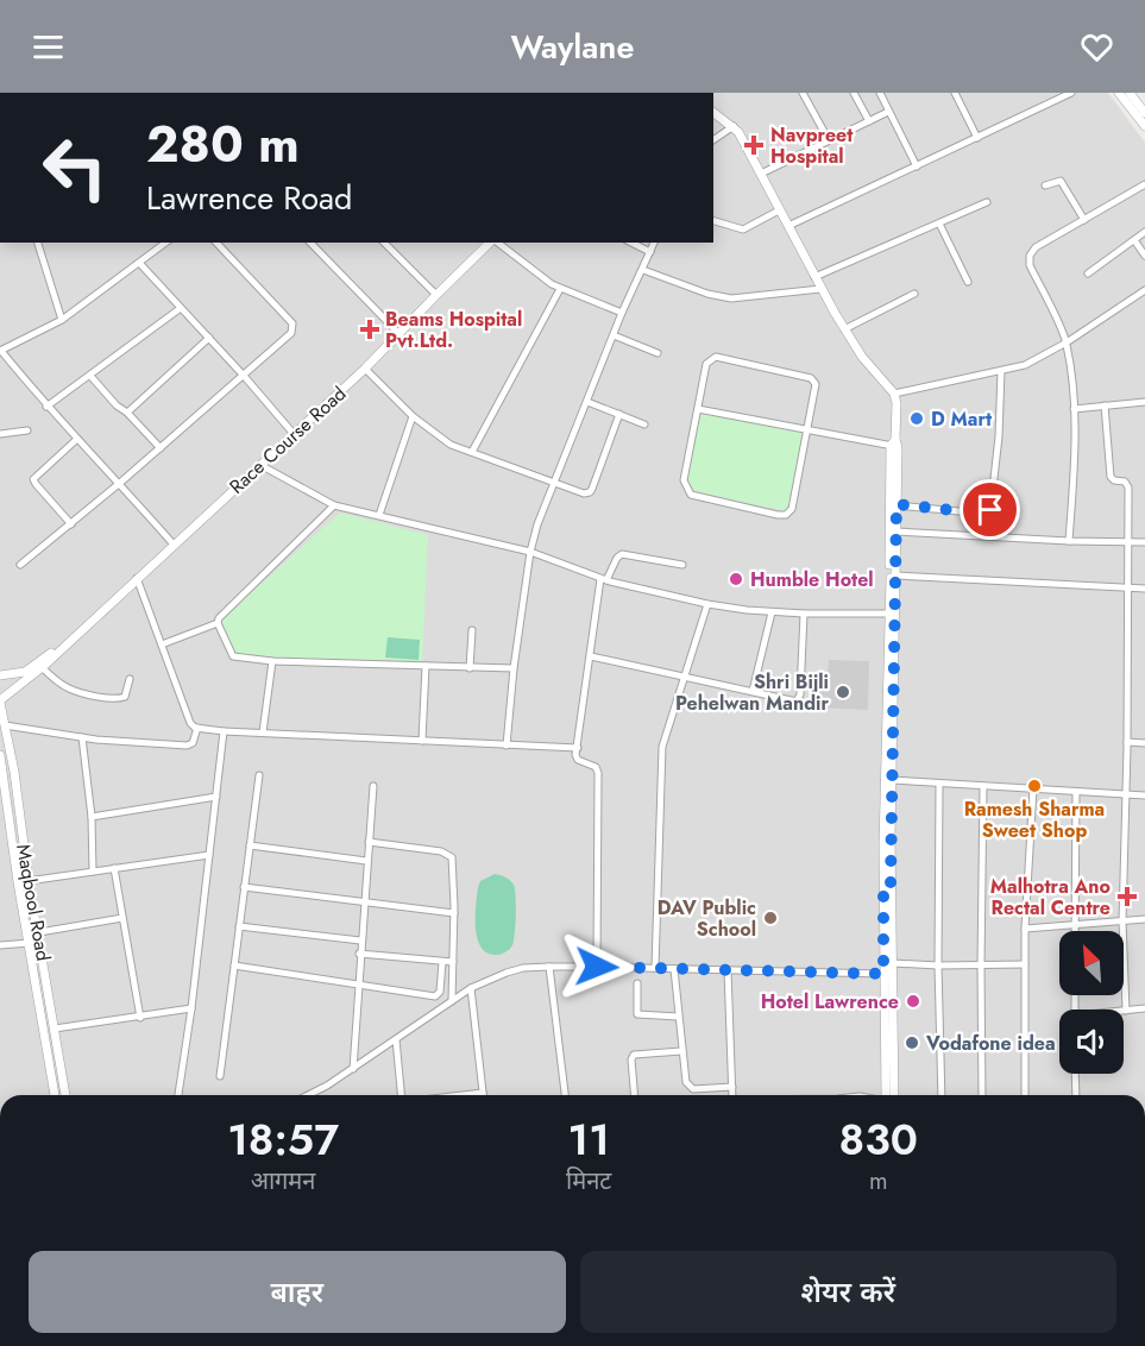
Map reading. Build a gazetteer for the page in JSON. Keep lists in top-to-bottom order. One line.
{"streets":{"street":["Race Course Road","Maqbool Road"]},"crossings":[["Race Course Road","Maqbool Road"]],"places":{"health":["Navpreet Hospital","Beams Hospital Pvt.Ltd.","Malhotra Ano Rectal Centre"],"other":["D Mart","Humble Hotel","Shri Bijli Pehelwan Mandir","Ramesh Sharma Sweet Shop","DAV Public School","Hotel Lawrence","Vodafone idea"]},"north":"top left","page":{"header":"Waylane","turn":["280 m","Lawrence Road"],"eta":["18:57","आगमन","11","मिनट","830","m"],"buttons":["बाहर","शेयर करें"]}}
